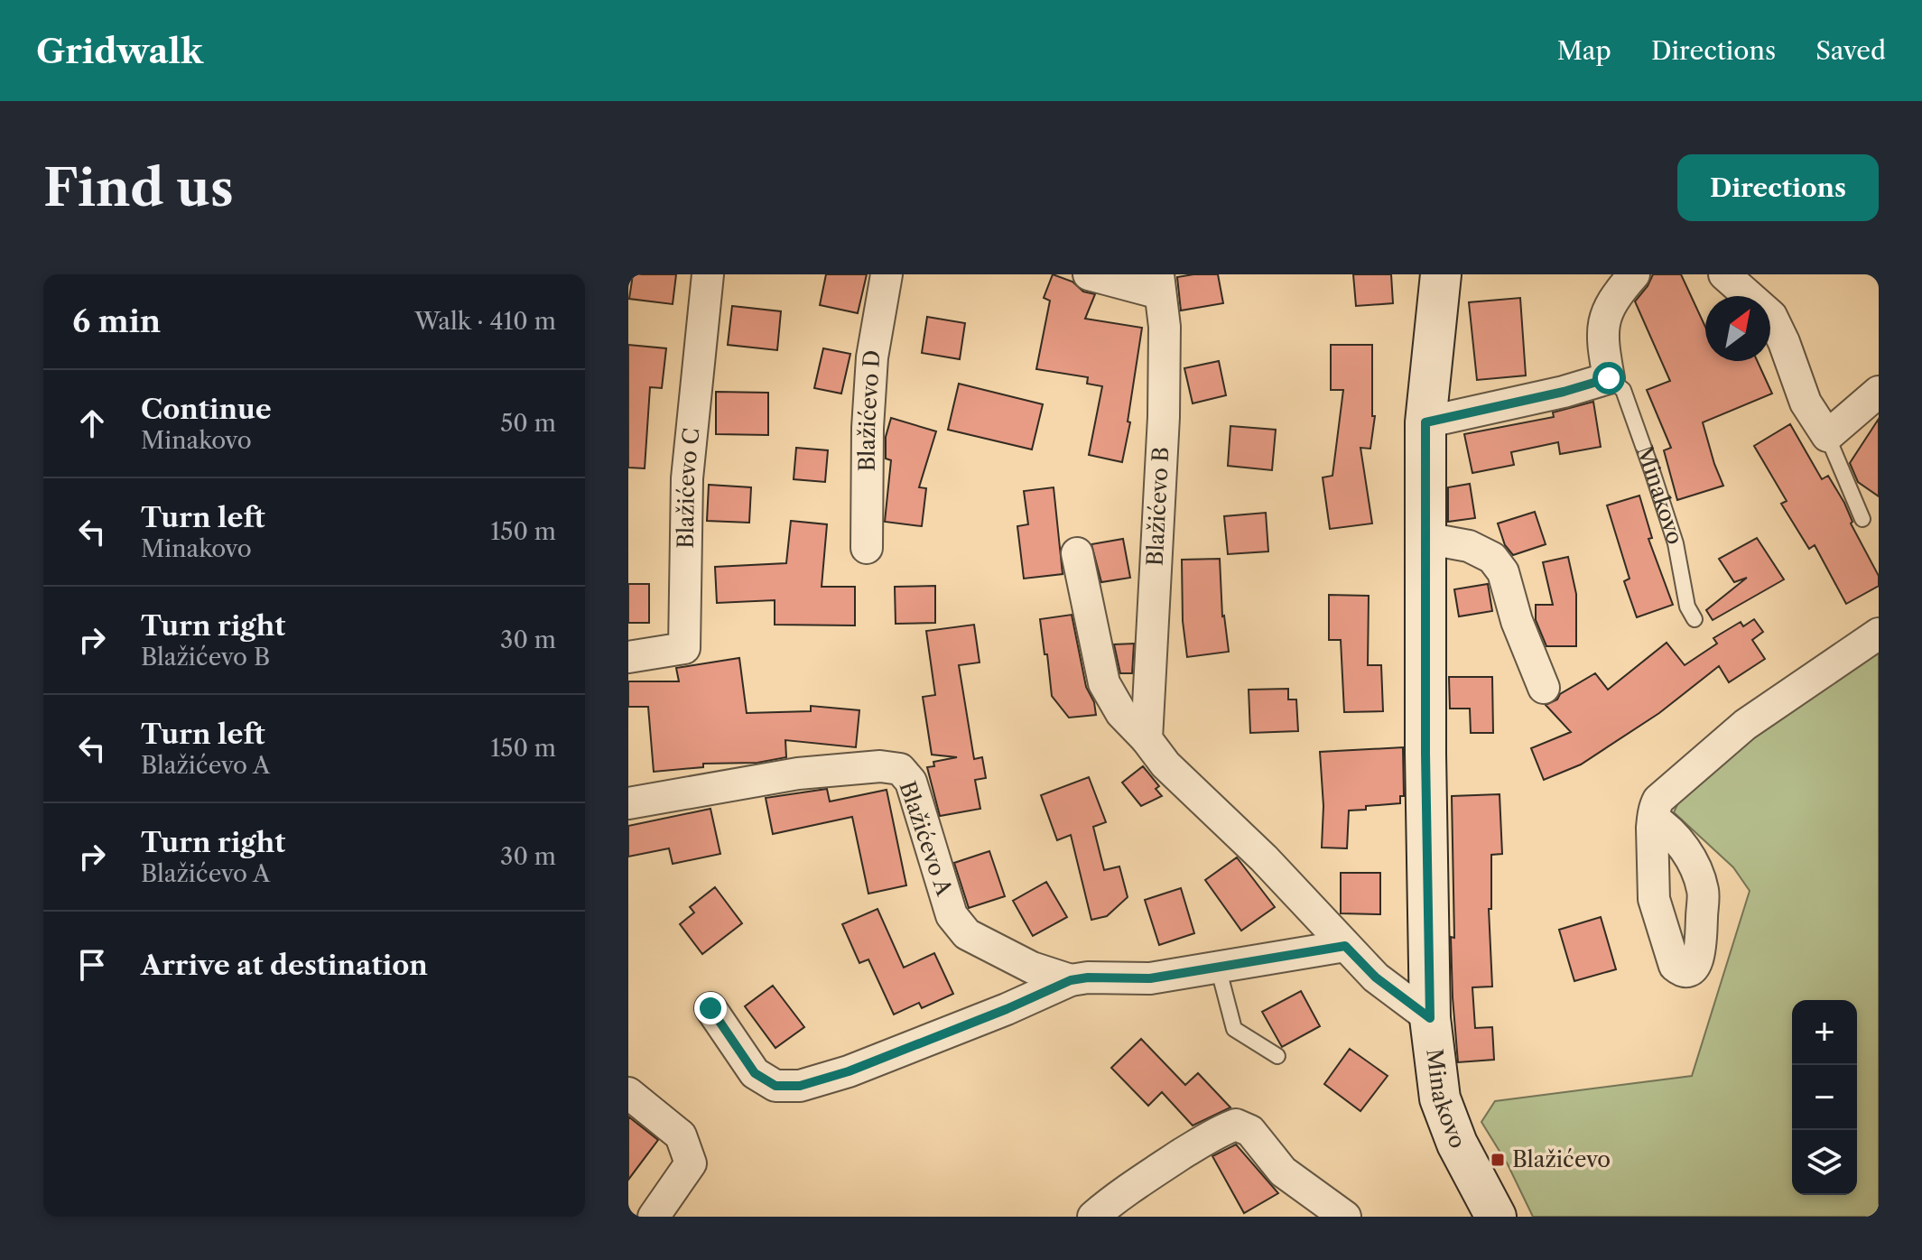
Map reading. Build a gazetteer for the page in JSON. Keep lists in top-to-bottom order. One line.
{"streets":{"street":["Blažićevo D","Blažićevo C","Minakovo","Blažićevo B","Blažićevo A"]},"places":{"transit":["Blažićevo"]},"north":"top right","page":{"header":"Gridwalk","nav":["Map","Directions","Saved"],"buttons":"Directions","title":"Find us","heading":["6 min","Walk · 410 m"],"list":[["Continue","Minakovo","50 m"],["Turn left","Minakovo","150 m"],["Turn right","Blažićevo B","30 m"],["Turn left","Blažićevo A","150 m"],["Turn right","Blažićevo A","30 m"],"Arrive at destination"],"map_buttons":["+","−"]}}
